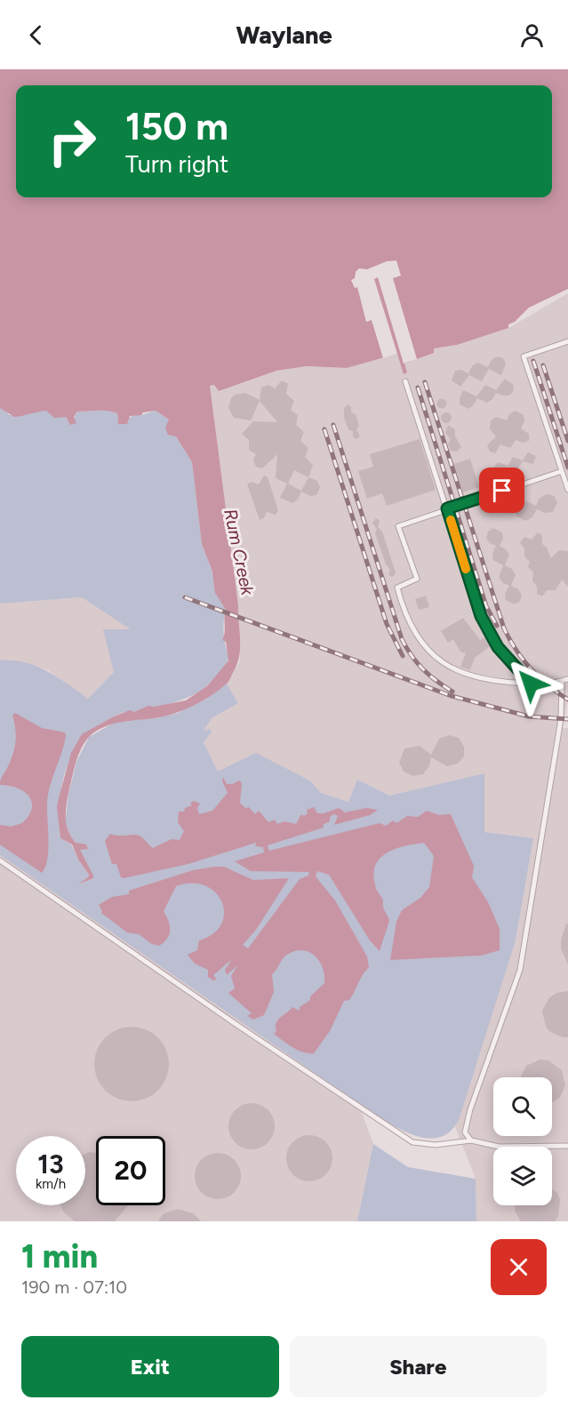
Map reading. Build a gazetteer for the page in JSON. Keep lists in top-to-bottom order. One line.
{"water":["Rum Creek"],"page":{"header":"Waylane","turn":["150 m","Turn right"],"speed":"13 km/h","limit":"20","heading":["1 min","190 m · 07:10"],"buttons":["Exit","Share"]}}
